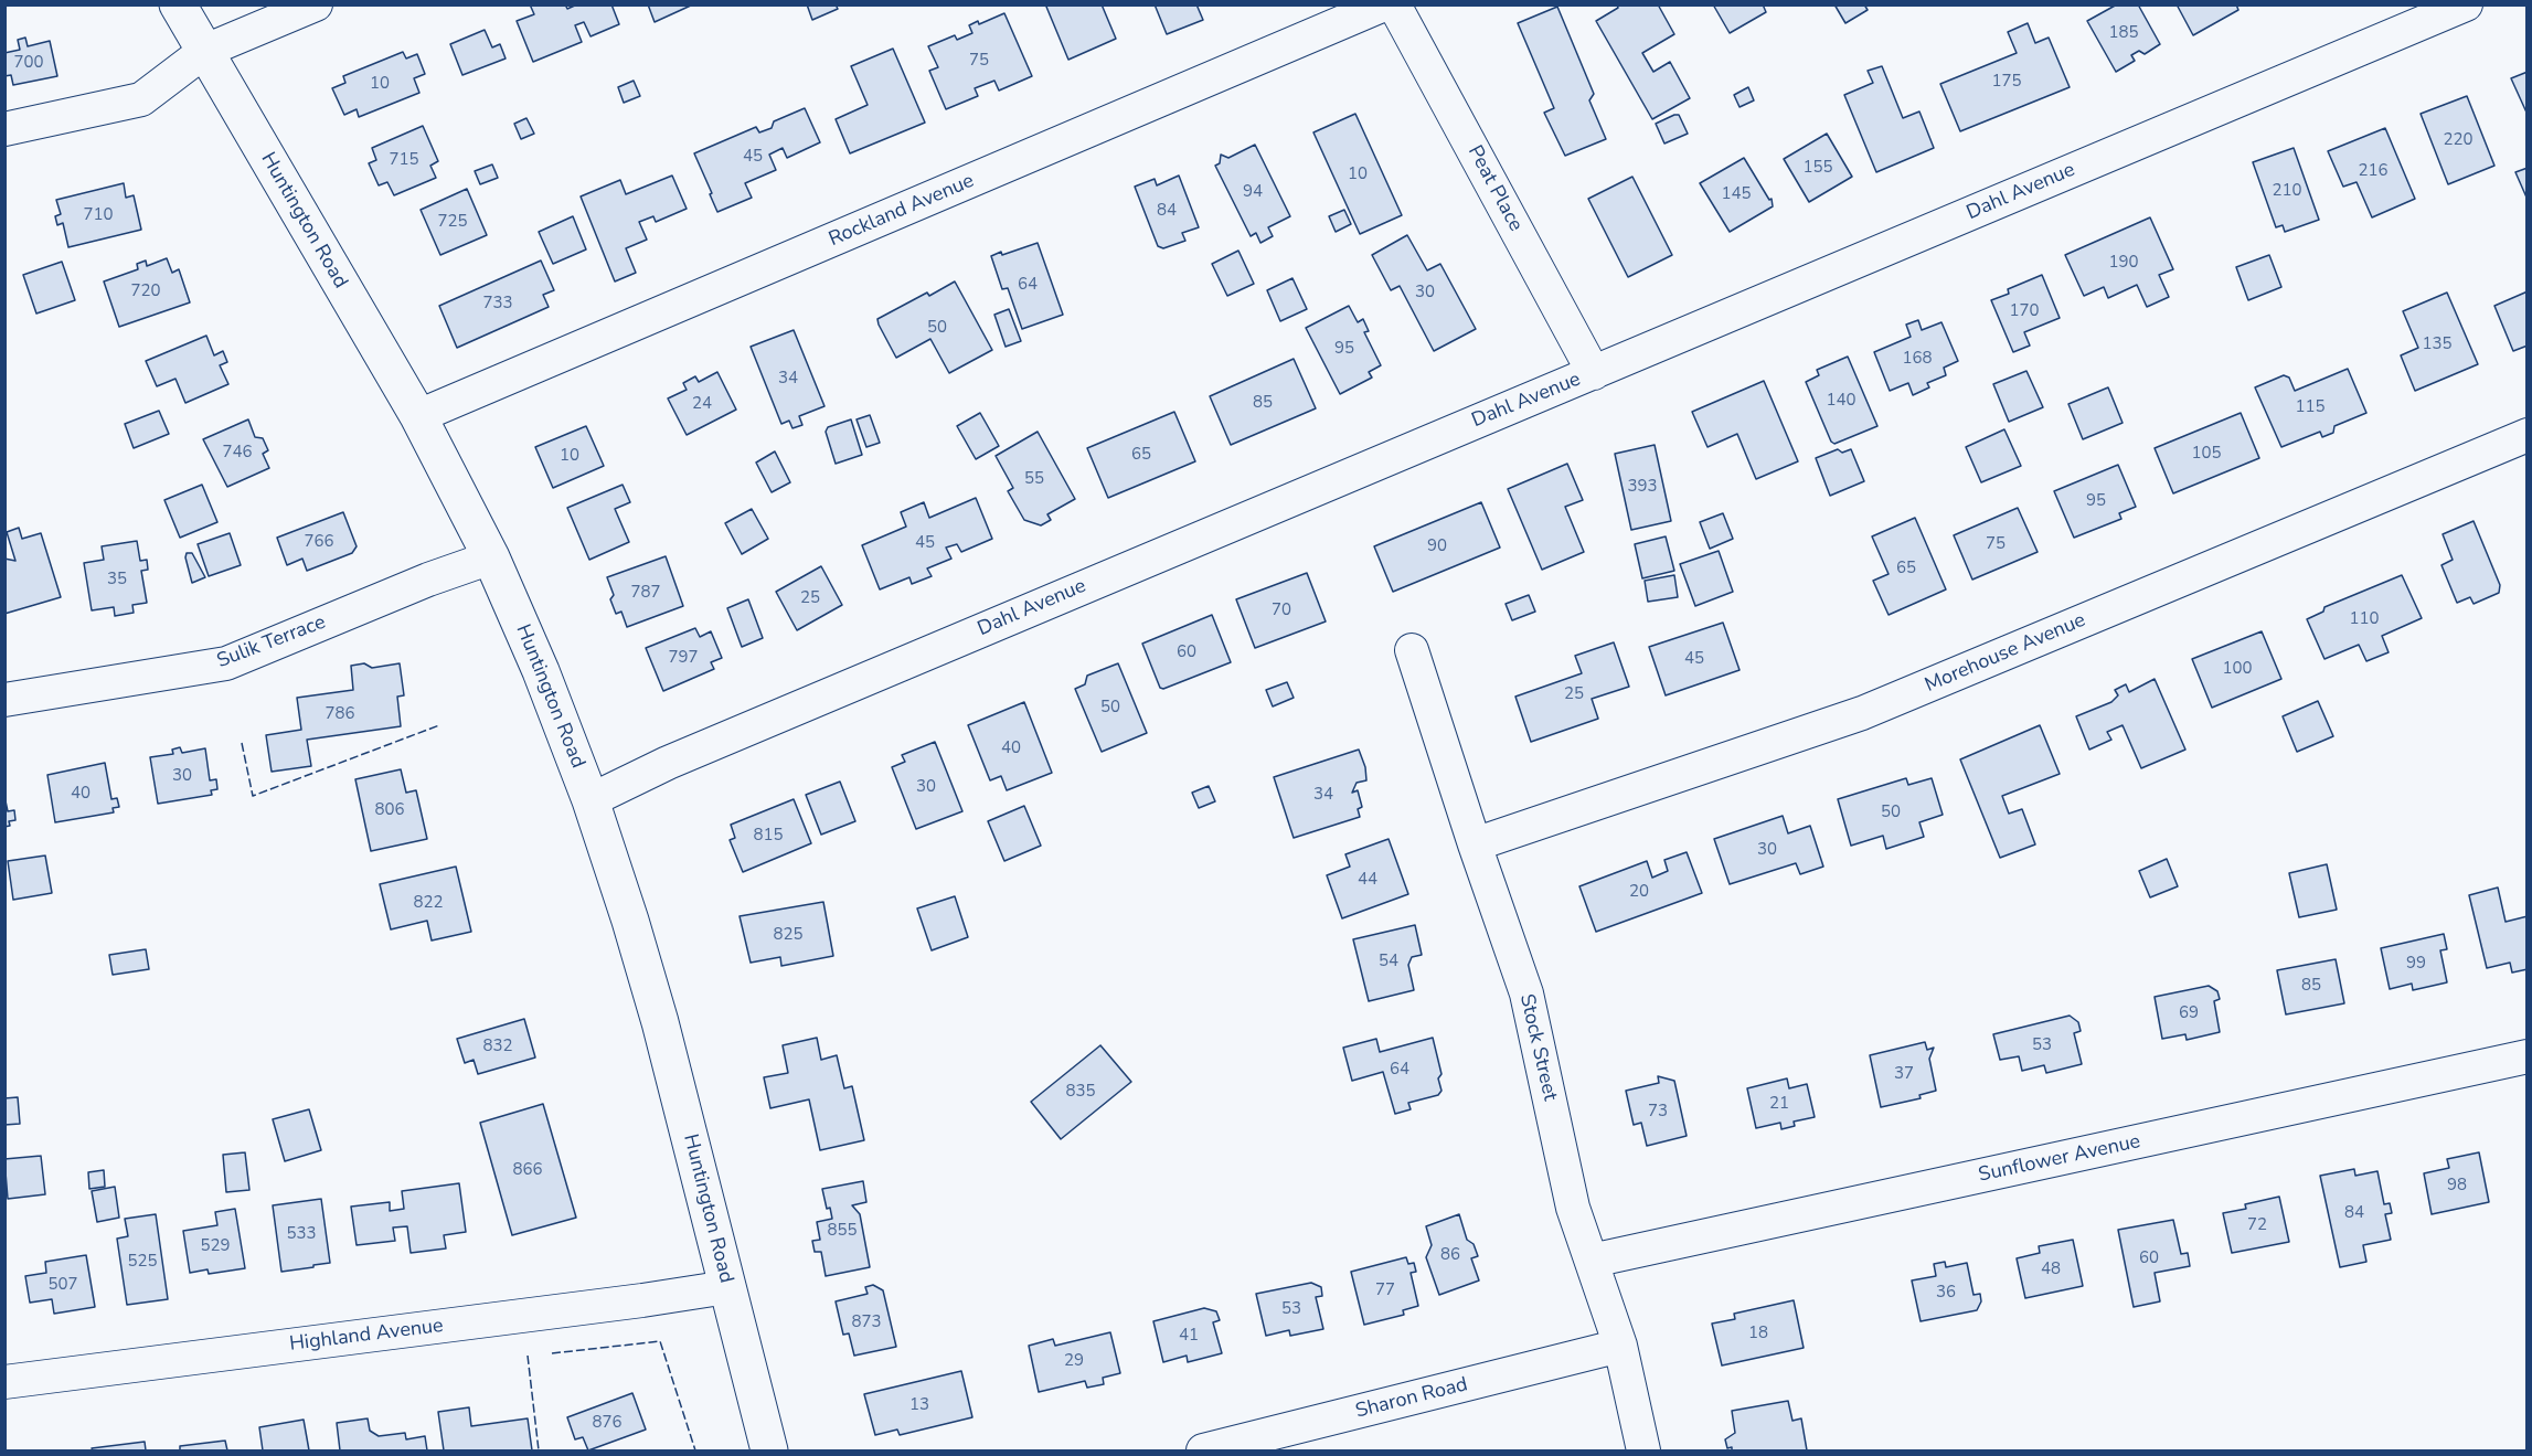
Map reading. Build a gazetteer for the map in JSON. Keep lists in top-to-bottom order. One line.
{"streets":{"main road":["Huntington Road"],"street":["Peat Place","Dahl Avenue","Rockland Avenue","Sulik Terrace","Morehouse Avenue","Stock Street","Sunflower Avenue","Highland Avenue","Sharon Road"]},"crossings":[["Peat Place","Dahl Avenue"],["Dahl Avenue","Huntington Road"],["Rockland Avenue","Huntington Road"],["Huntington Road","Sulik Terrace"],["Huntington Road","Highland Avenue"],["Morehouse Avenue","Stock Street"],["Stock Street","Sunflower Avenue"],["Stock Street","Sharon Road"]],"house_numbers":["185","75","700","175","10","220","45","715","155","216","10","210","94","145","84","710","725","190","64","720","30","733","170","50","135","95","168","34","140","85","24","115","746","105","65","10","55","393","95","766","45","75","90","65","35","787","25","70","110","60","797","45","100","25","50","786","40","30","30","40","34","806","50","815","30","44","20","822","825","54","99","85","69","53","832","64","37","835","21","73","866","98","84","72","855","533","529","86","60","525","48","507","77","36","53","873","18","41","29","13","876"]}
